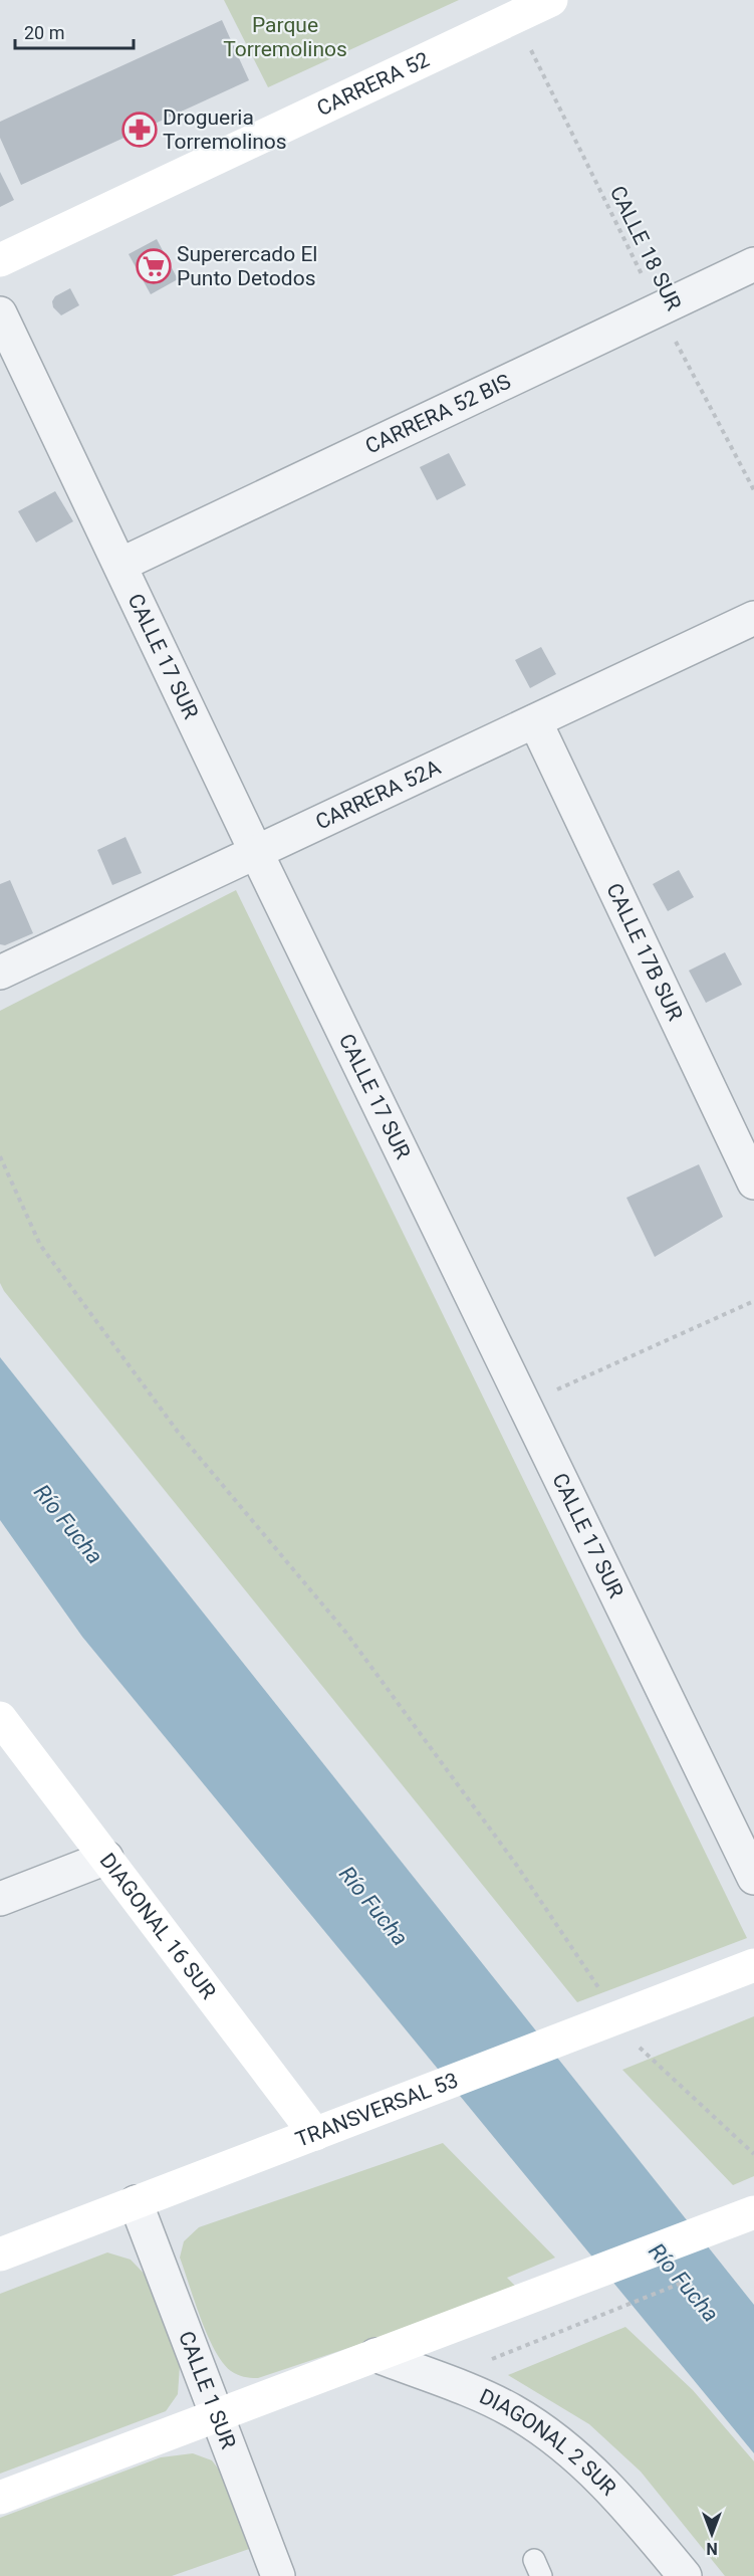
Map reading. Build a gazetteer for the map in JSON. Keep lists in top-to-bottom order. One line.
{"streets":{"street":["CARRERA 52","CARRERA 52 BIS","CALLE 17 SUR","CARRERA 52A","CALLE 17B SUR","DIAGONAL 16 SUR","TRANSVERSAL 53","CALLE 1 SUR","DIAGONAL 2 SUR"],"path":["CALLE 18 SUR"]},"crossings":[["CARRERA 52","CALLE 18 SUR"],["CALLE 18 SUR","CARRERA 52 BIS"],["CARRERA 52 BIS","CALLE 17 SUR"],["CALLE 17 SUR","CARRERA 52A"],["CARRERA 52A","CALLE 17B SUR"],["DIAGONAL 16 SUR","TRANSVERSAL 53"],["TRANSVERSAL 53","CALLE 1 SUR"]],"water":["Río Fucha"],"parks":["Parque Torremolinos"],"places":{"pharmacy":["Drogueria Torremolinos"],"supermarket":["Superercado El Punto Detodos"]},"scale_bar":"20 m","north":"bottom"}
